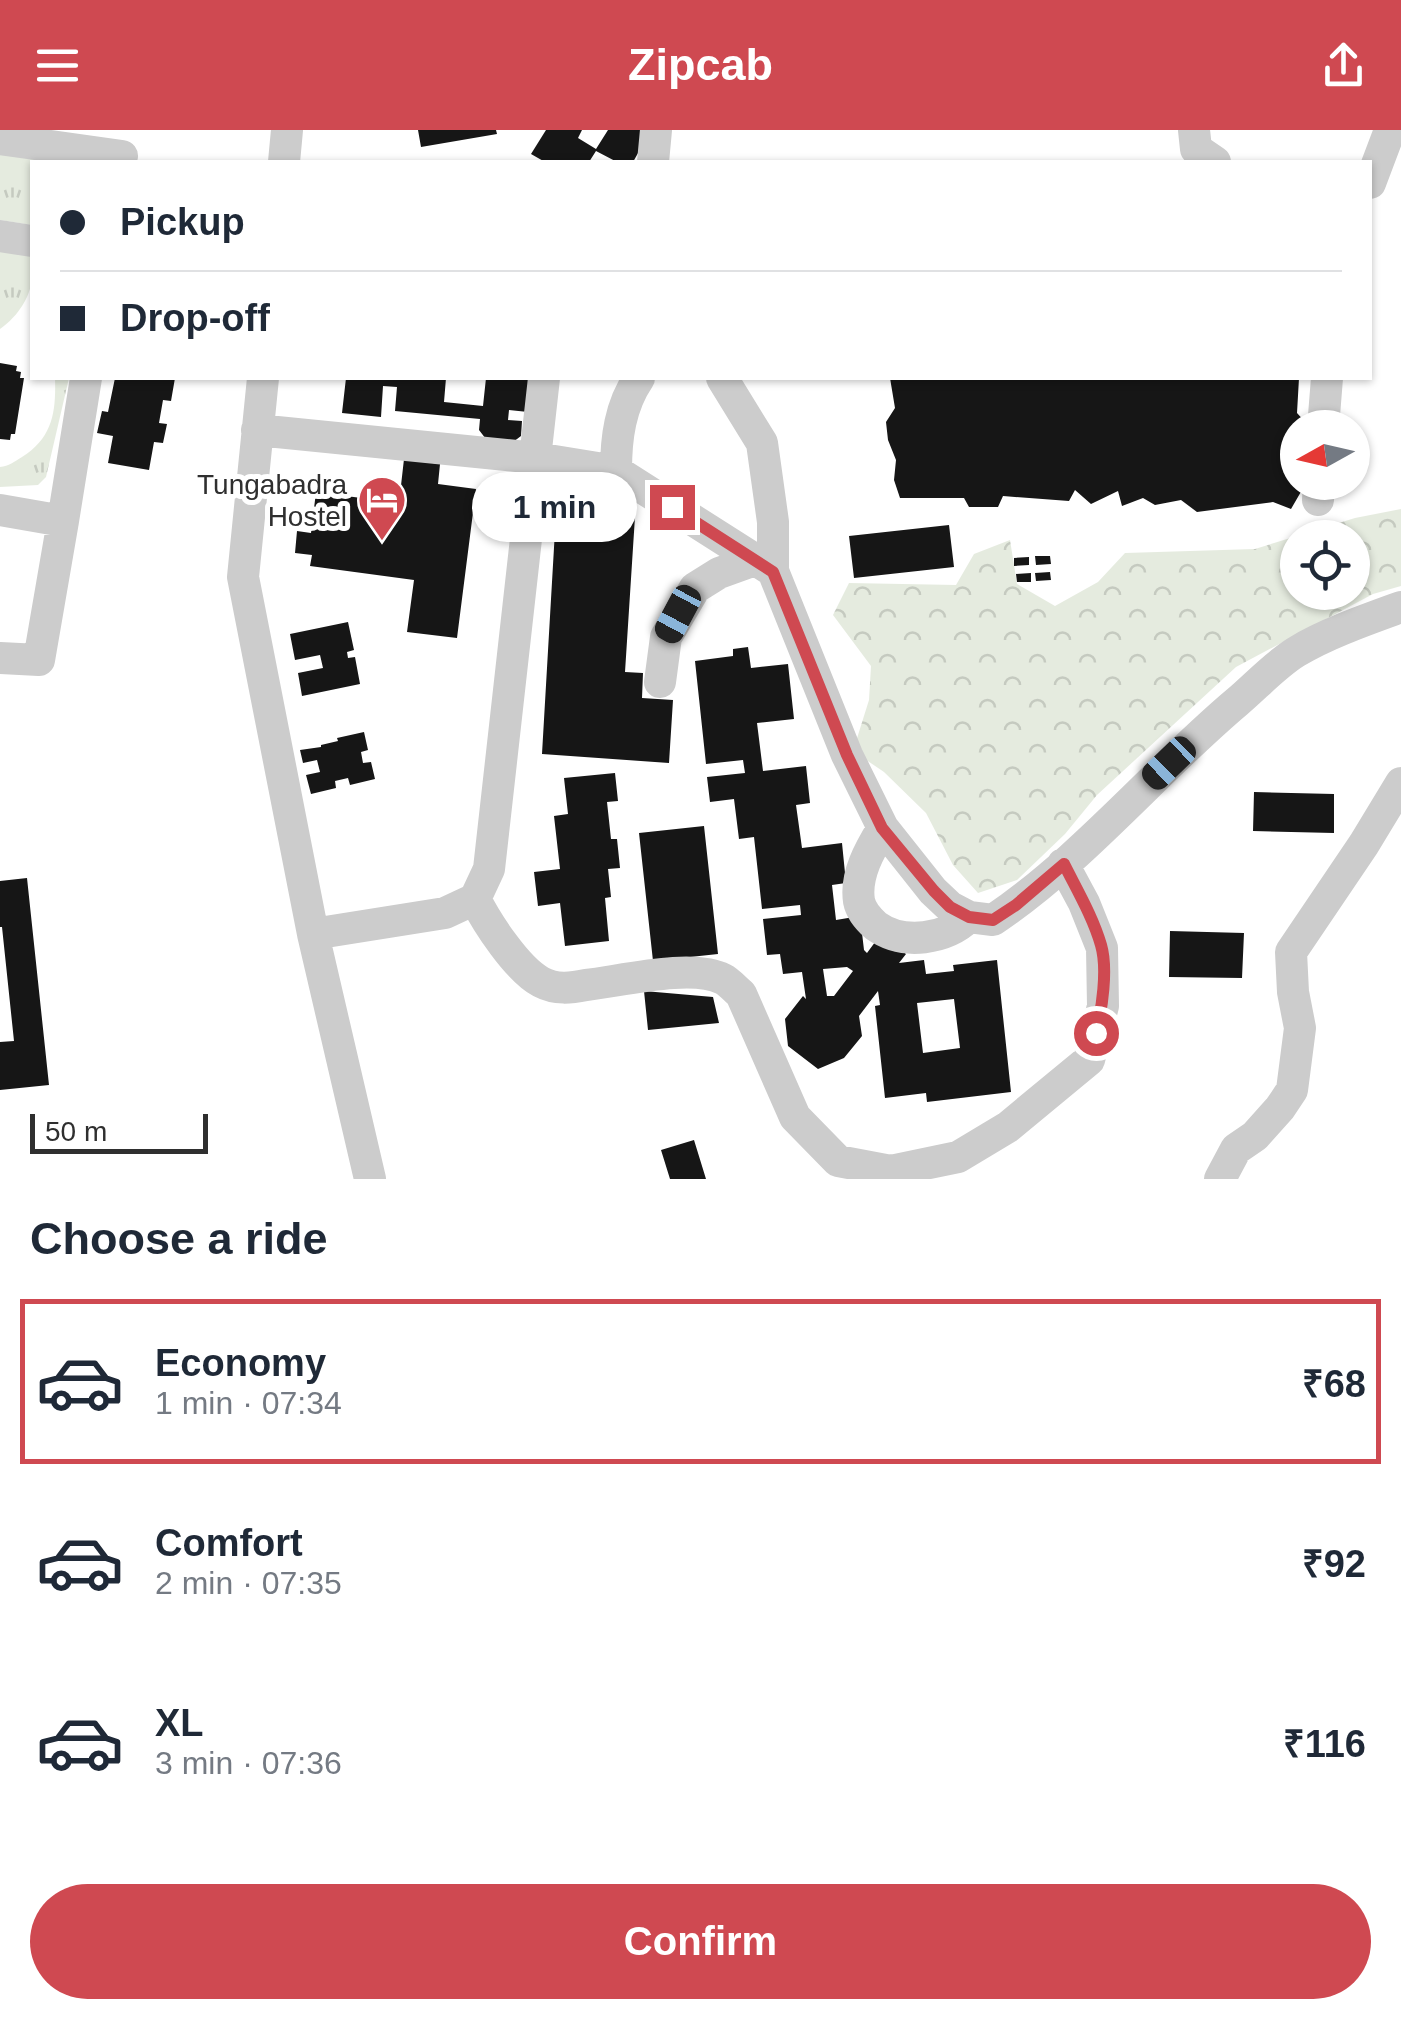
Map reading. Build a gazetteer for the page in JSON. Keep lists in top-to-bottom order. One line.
{"places":{"hotel":["Tungabadra Hostel"]},"scale_bar":"50 m","north":"left","page":{"header":"Zipcab","banner":["Pickup","Drop-off"],"bubble":"1 min","scale":"50 m","heading":"Choose a ride","list":[{"name":"Economy","note":"1 min · 07:34","value":"₹68"},{"name":"Comfort","note":"2 min · 07:35","value":"₹92"},{"name":"XL","note":"3 min · 07:36","value":"₹116"}],"buttons":"Confirm"}}
